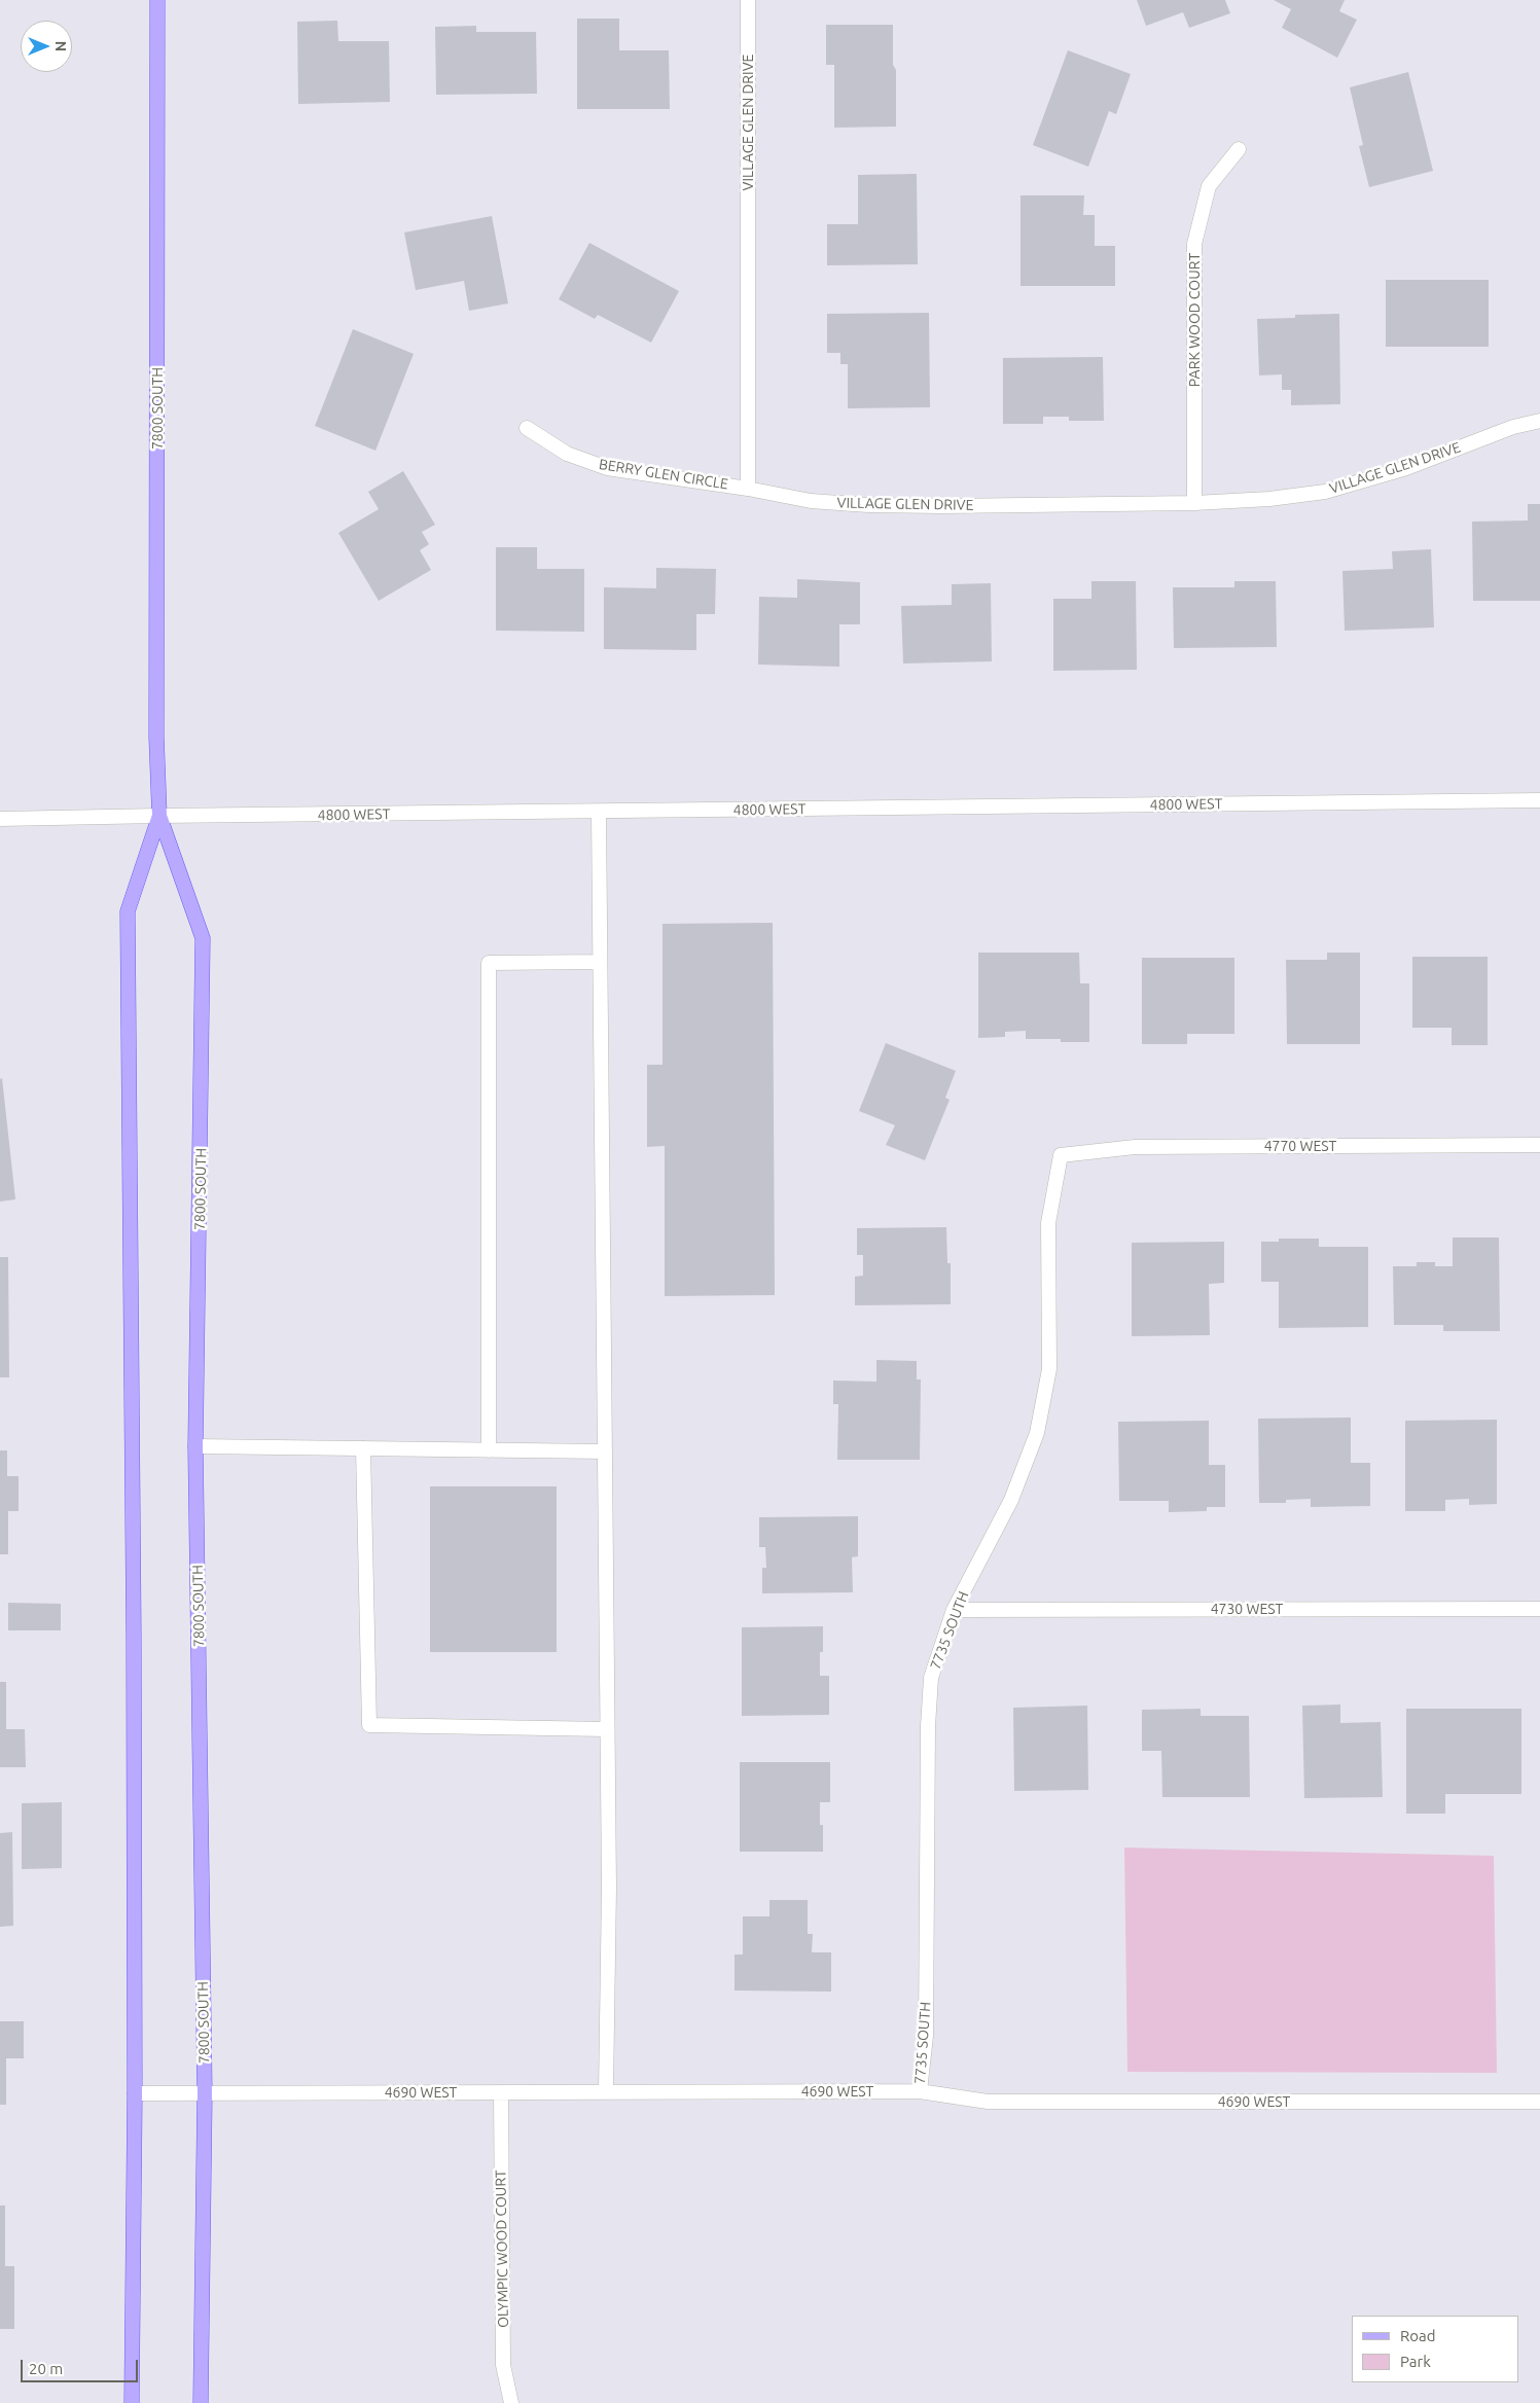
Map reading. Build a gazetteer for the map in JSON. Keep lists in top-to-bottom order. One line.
{"streets":{"main road":["7800 SOUTH"],"street":["VILLAGE GLEN DRIVE","PARK WOOD COURT","BERRY GLEN CIRCLE","4800 WEST","4770 WEST","4730 WEST","7735 SOUTH","4690 WEST","OLYMPIC WOOD COURT"]},"crossings":[["VILLAGE GLEN DRIVE","PARK WOOD COURT"],["VILLAGE GLEN DRIVE","BERRY GLEN CIRCLE"],["7800 SOUTH","4800 WEST"],["7800 SOUTH","4690 WEST"],["4770 WEST","7735 SOUTH"],["4730 WEST","7735 SOUTH"],["7735 SOUTH","4690 WEST"],["4690 WEST","OLYMPIC WOOD COURT"]],"legend":["Road","Park"],"scale_bar":"20 m","north":"right"}
